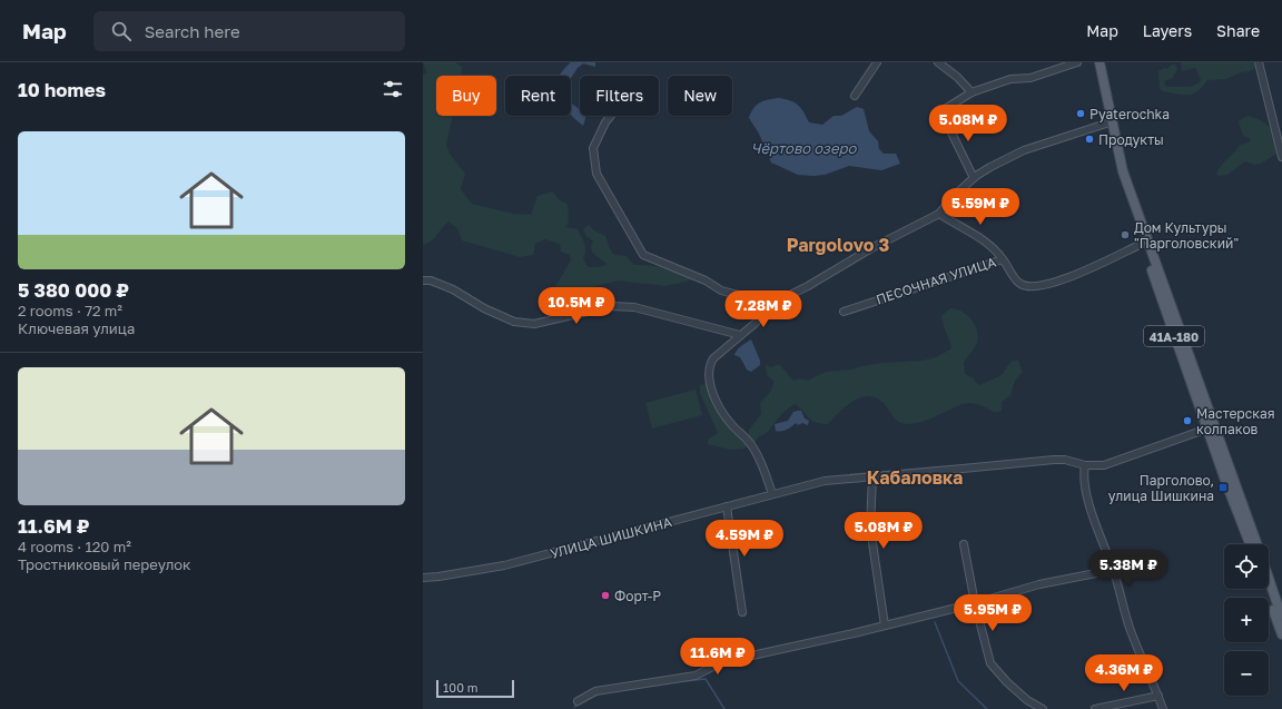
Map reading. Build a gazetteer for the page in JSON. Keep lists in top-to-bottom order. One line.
{"streets":{"main road":["41А-180"],"street":["ПЕСОЧНАЯ УЛИЦА","УЛИЦА ШИШКИНА"]},"crossings":[["ПЕСОЧНАЯ УЛИЦА","41А-180"],["41А-180","УЛИЦА ШИШКИНА"]],"districts":["Pargolovo 3","Кабаловка"],"water":["Чёртово озеро"],"places":{"other":["Pyaterochka","Продукты","Дом Культуры \"Парголовский\"","Мастерская колпаков","Форт-Р"],"transit":["Парголово, улица Шишкина"]},"scale_bar":"100 m","page":{"header":"Map","search":"Search here","nav":["Map","Layers","Share"],"heading":"10 homes","chip":["Buy","Rent","Filters","New"],"price":["5.08M ₽","5.59M ₽","10.5M ₽","7.28M ₽","5.08M ₽","4.59M ₽","5.38M ₽","5.95M ₽","11.6M ₽","4.36M ₽"],"list":[{"name":"5 380 000 ₽","note":"2 rooms · 72 m² · Ключевая улица"},{"name":"11.6M ₽","note":"4 rooms · 120 m² · Тростниковый переулок"}],"map_buttons":["+","−"],"scale":"100 m"}}
